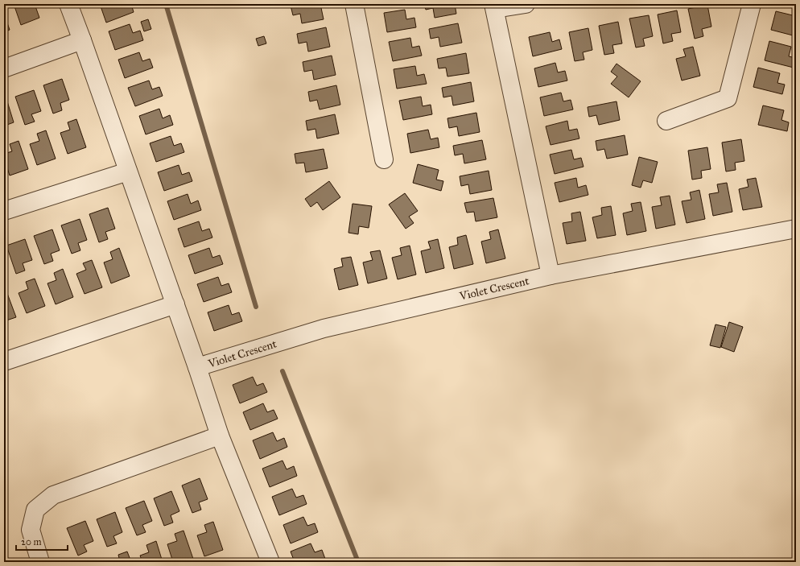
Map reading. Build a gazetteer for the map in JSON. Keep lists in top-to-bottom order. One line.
{"streets":{"street":["Violet Crescent"]},"scale_bar":"20 m"}
